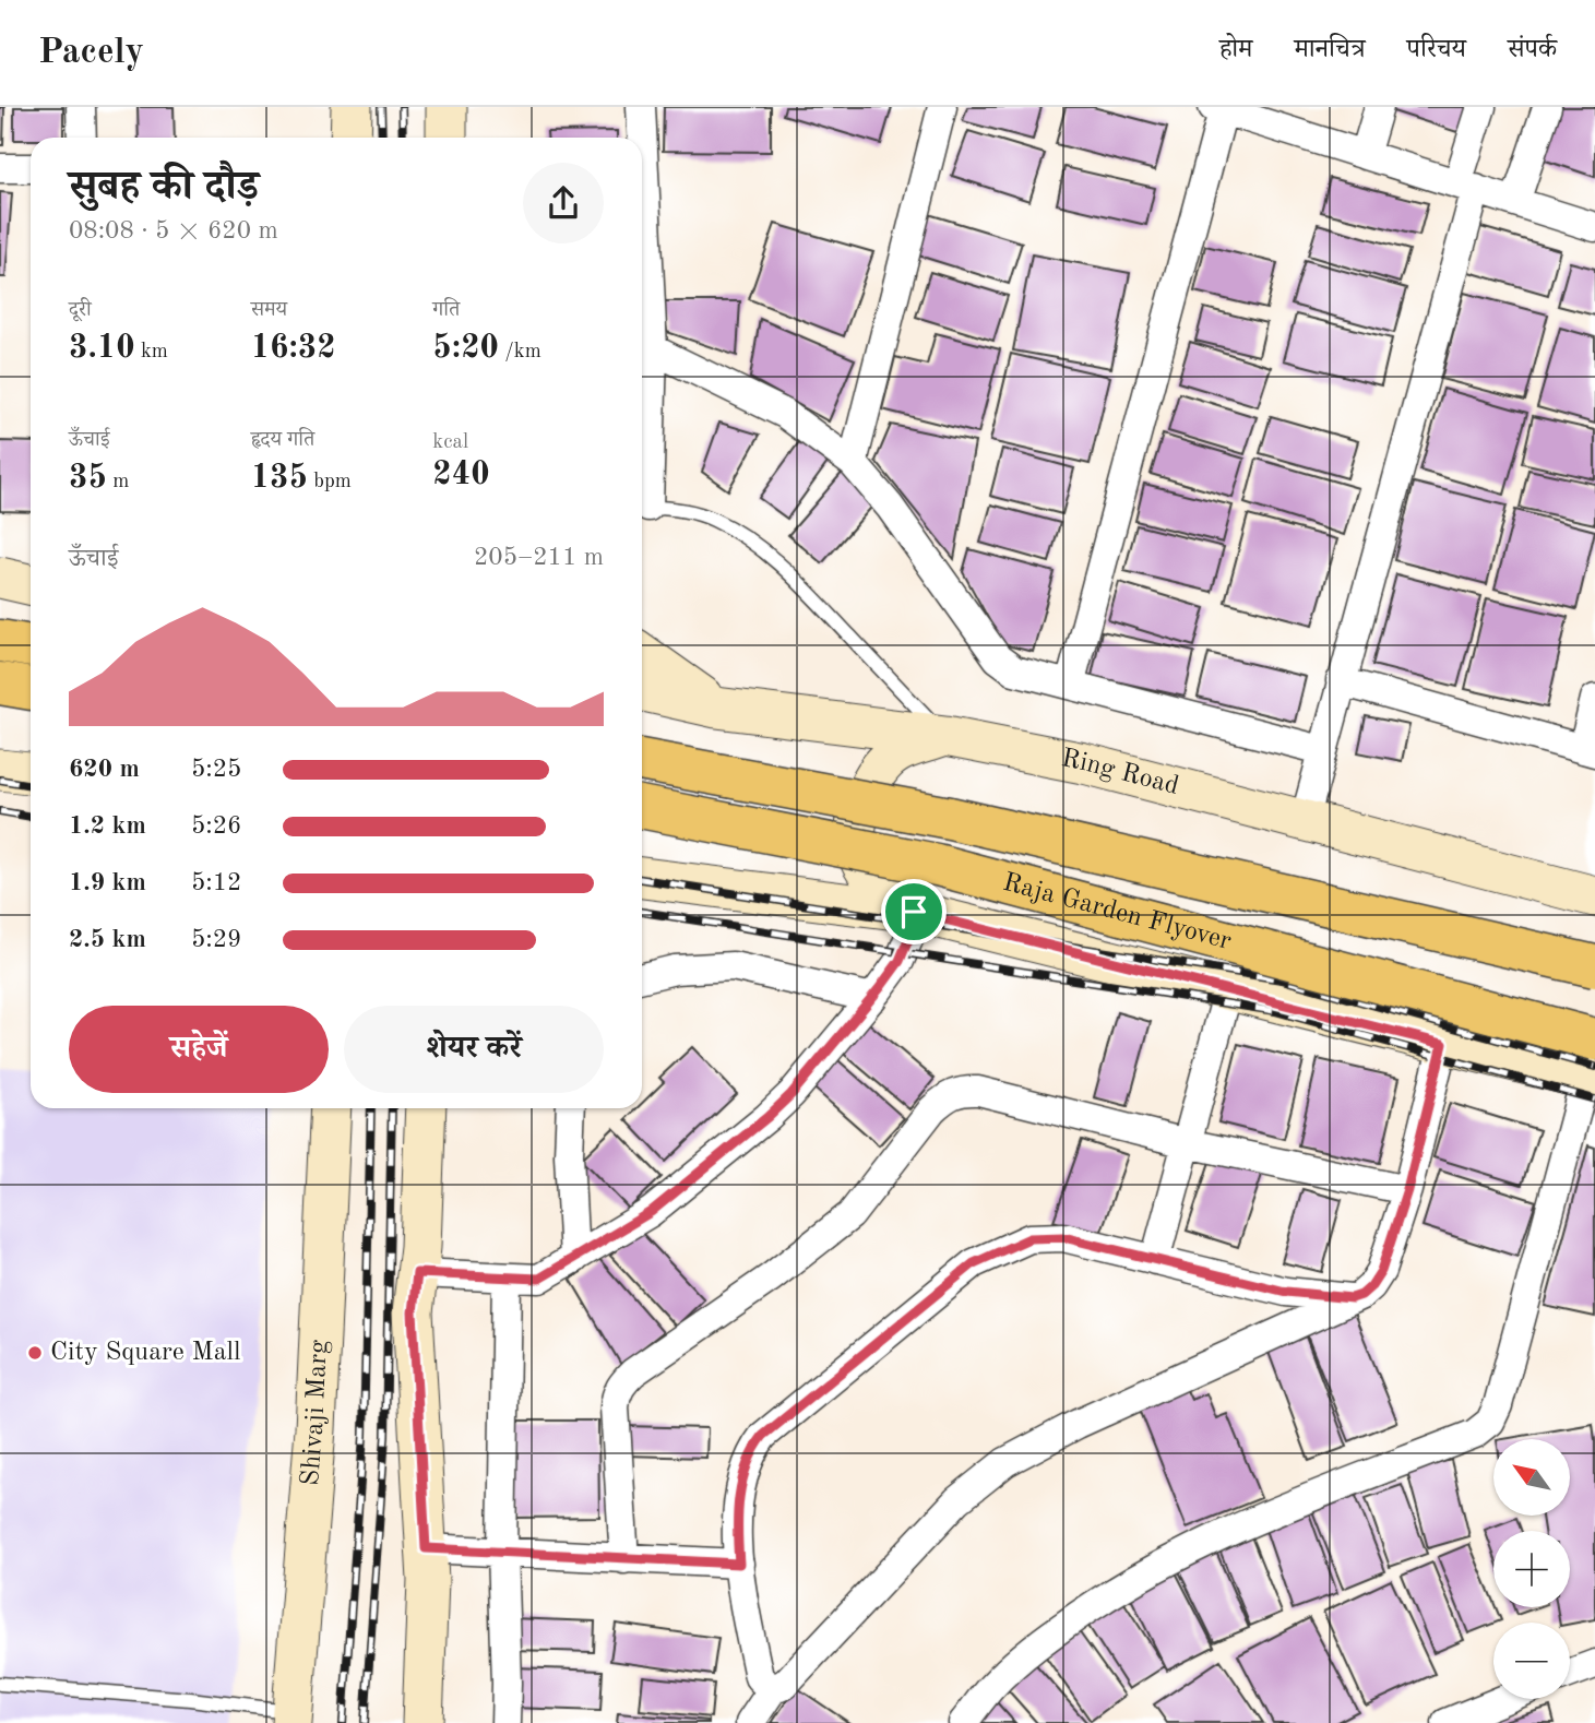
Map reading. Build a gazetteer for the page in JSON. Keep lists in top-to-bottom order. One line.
{"streets":{"main road":["Ring Road","Raja Garden Flyover","Shivaji Marg"]},"places":["City Square Mall"],"north":"top left","page":{"header":"Pacely","nav":["होम","मानचित्र","परिचय","संपर्क"],"heading":["सुबह की दौड़","08:08 · 5 × 620 m"],"stats":[["दूरी","3.10 km"],["समय","16:32"],["गति","5:20 /km"],["ऊँचाई","35 m"],["हृदय गति","135 bpm"],["kcal","240"]],"chart":["ऊँचाई","205–211 m"],"list":[{"name":"620 m","note":"5:25"},{"name":"1.2 km","note":"5:26"},{"name":"1.9 km","note":"5:12"},{"name":"2.5 km","note":"5:29"}],"buttons":["सहेजें","शेयर करें"],"map_buttons":["+","−"]}}
